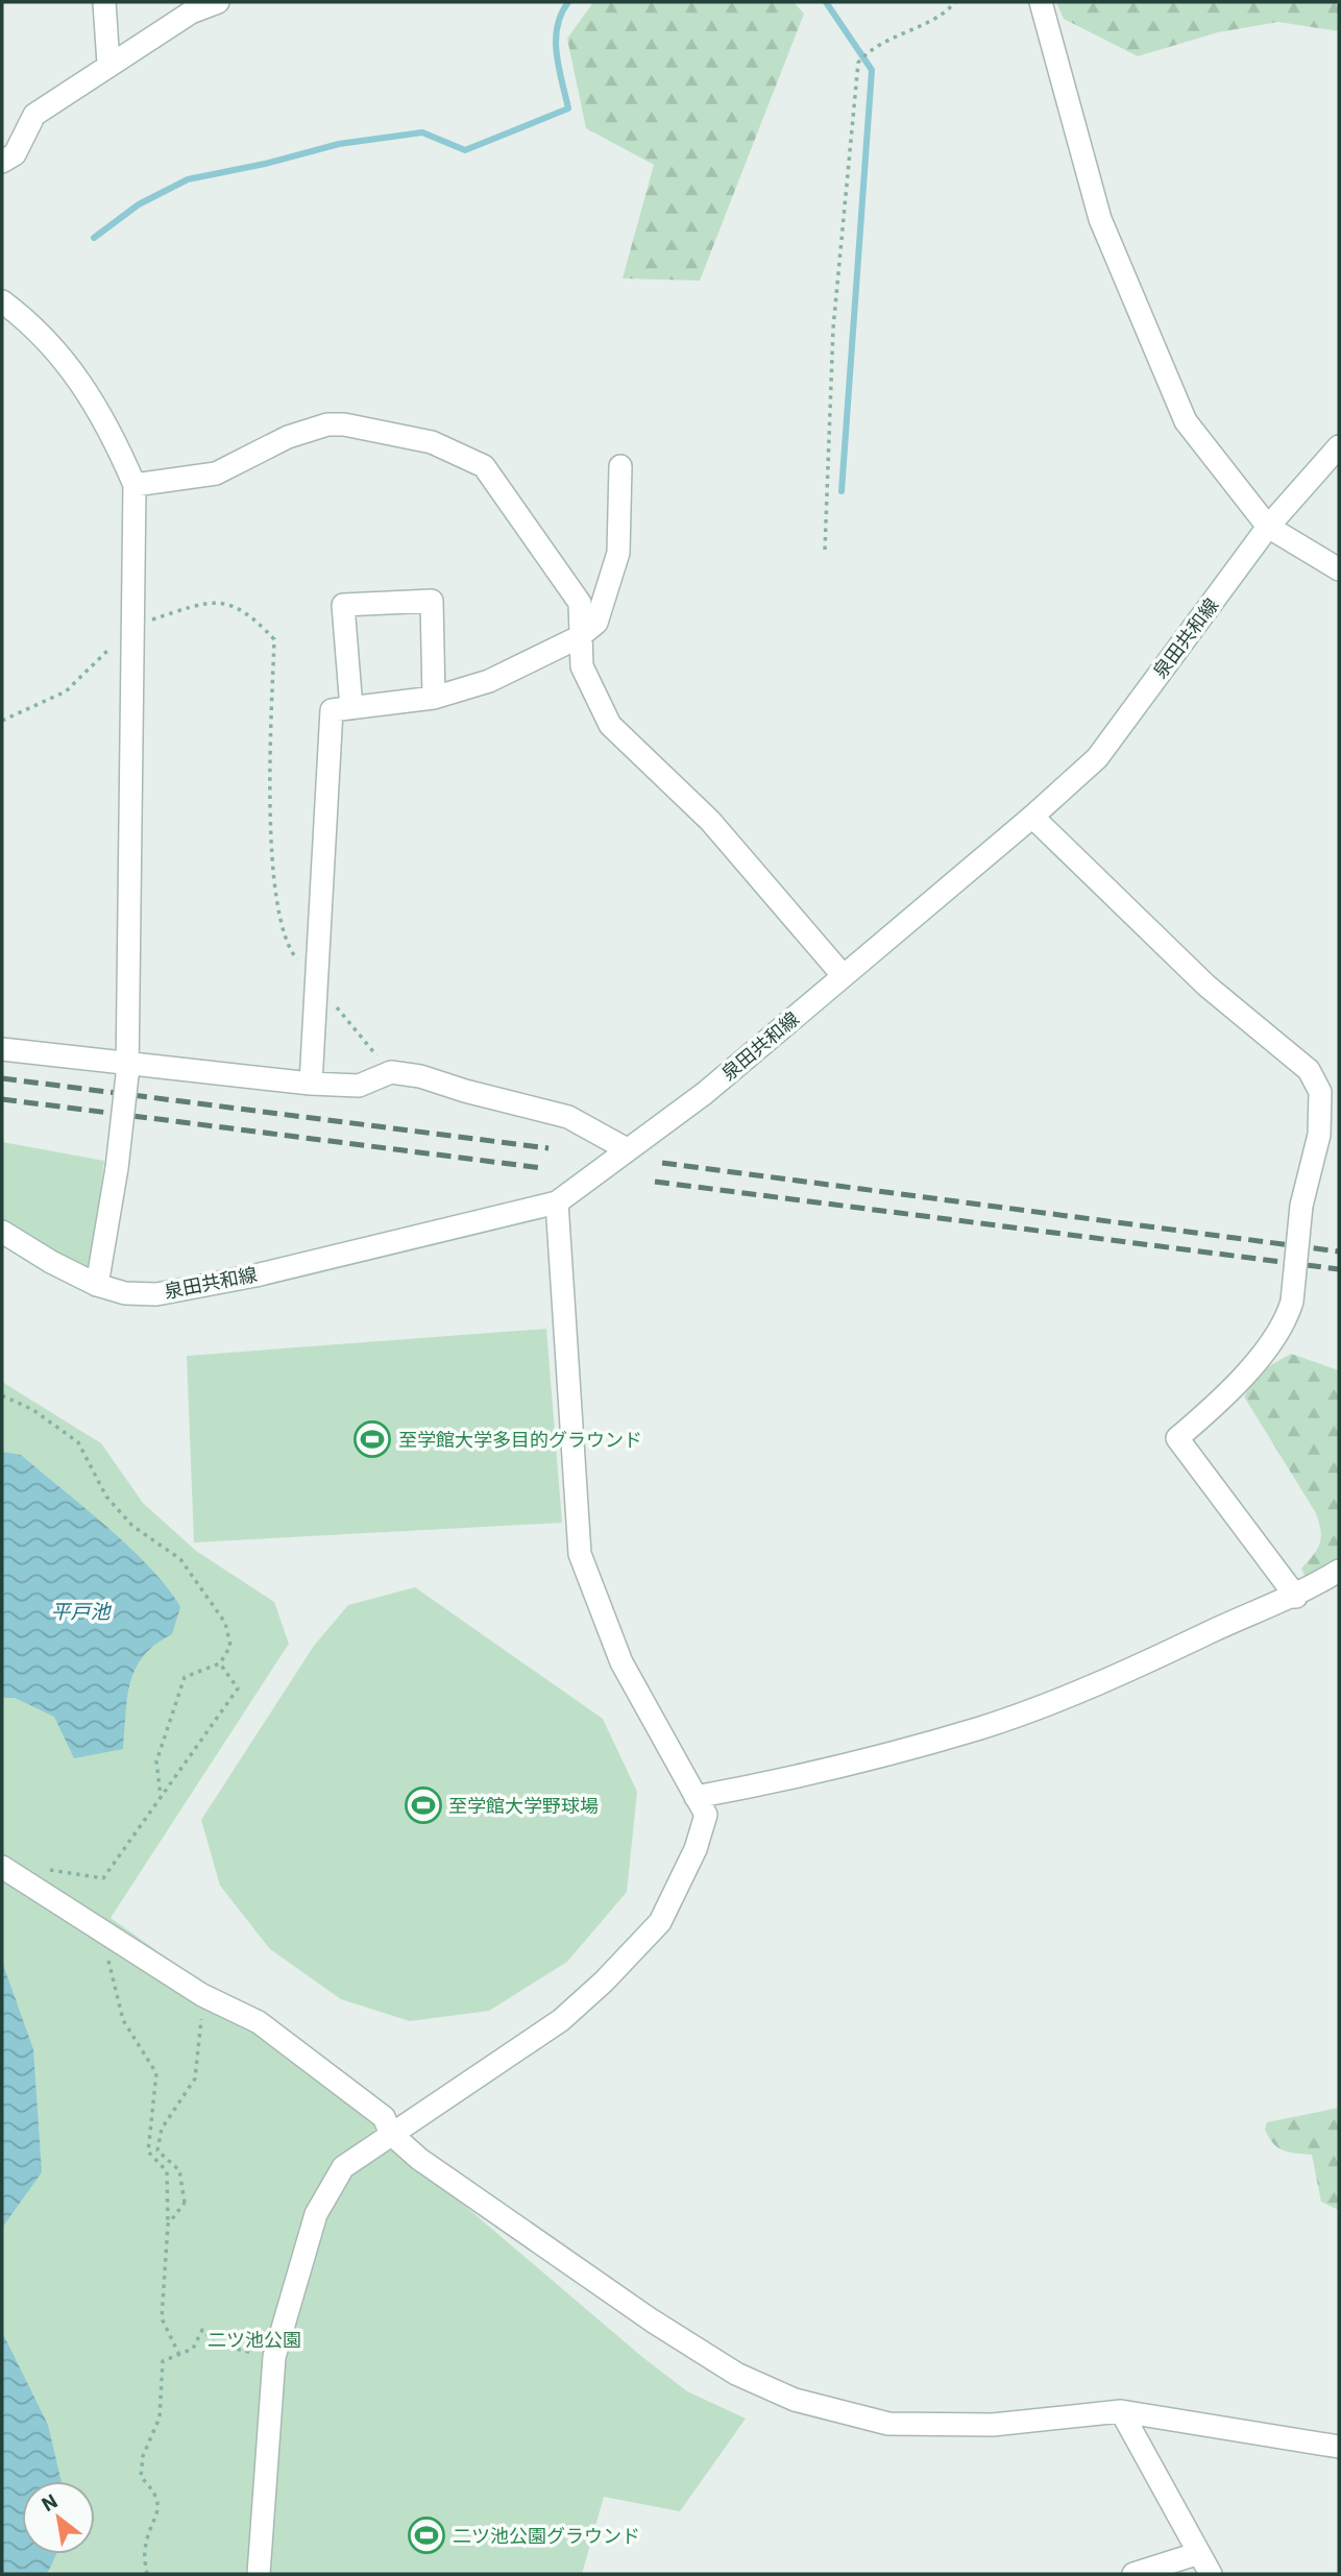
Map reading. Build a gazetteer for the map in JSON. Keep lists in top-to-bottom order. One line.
{"streets":{"street":["泉田共和線"]},"water":["平戸池"],"parks":["二ツ池公園"],"places":{"sports":["至学館大学多目的グラウンド","至学館大学野球場","二ツ池公園グラウンド"]},"north":"top left"}
